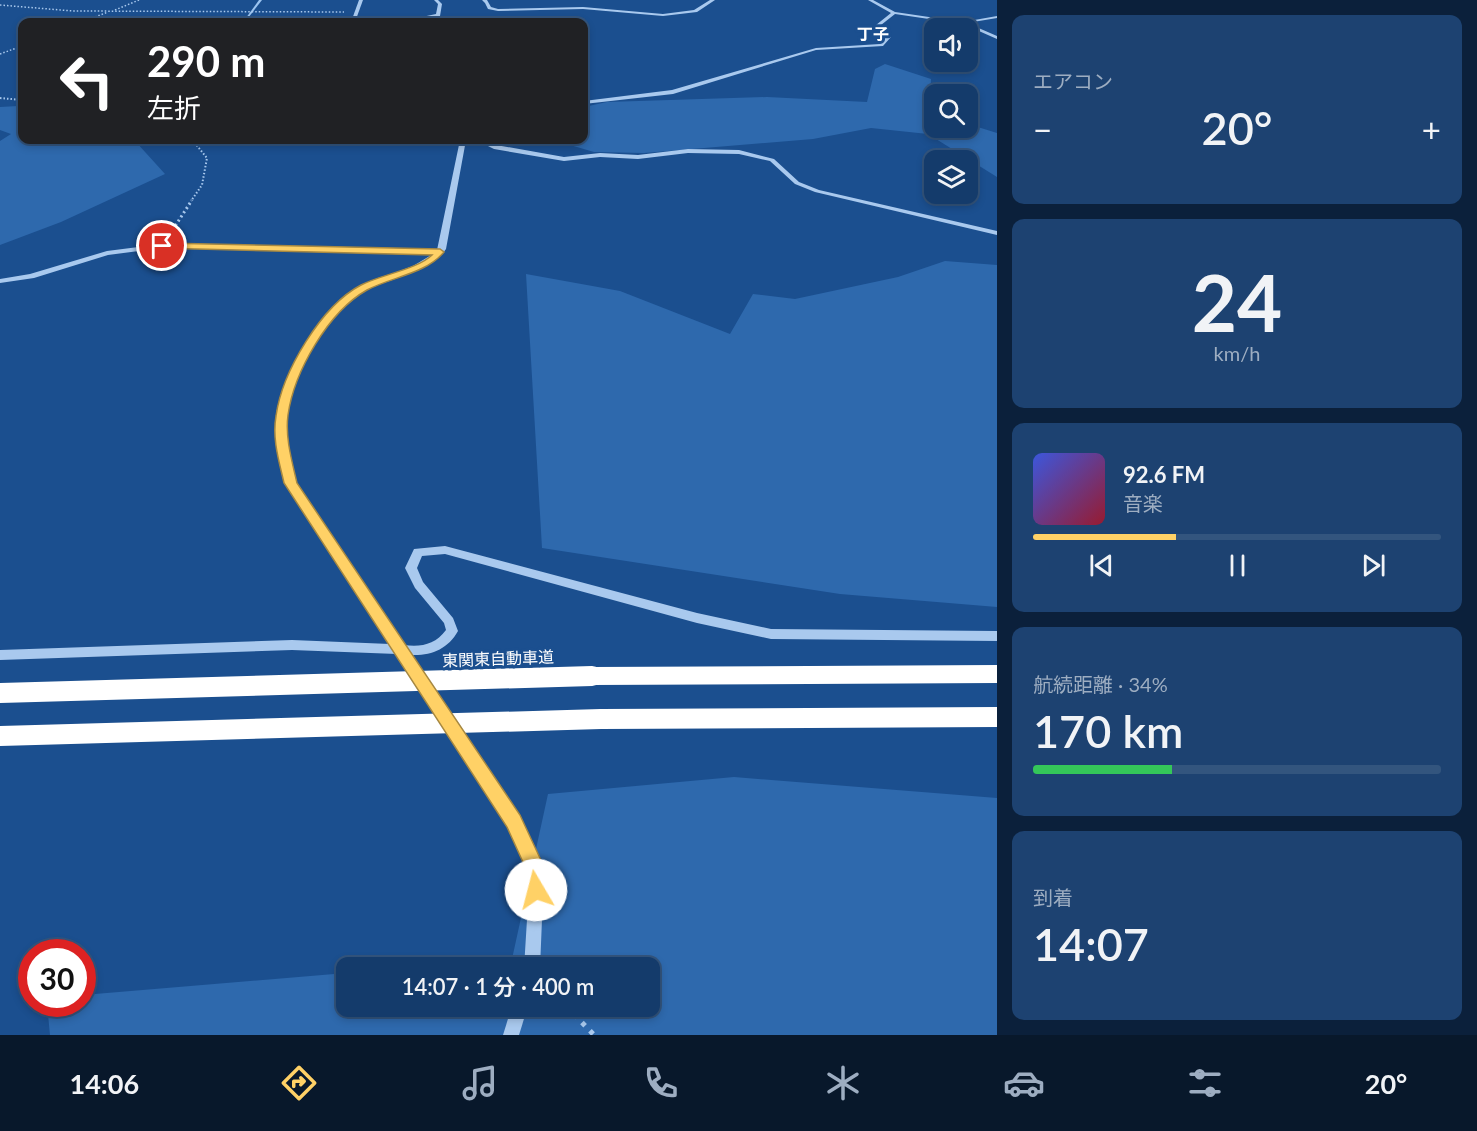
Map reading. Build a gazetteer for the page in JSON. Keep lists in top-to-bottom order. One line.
{"streets":{"highway":["東関東自動車道"]},"districts":["丁子"],"page":{"tile":["エアコン",["24","km/h"],["航続距離 · 34%","170 km"],["到着","14:07"]],"turn":["290 m","左折"],"heat":["−","20°","+"],"song":["92.6 FM","音楽"],"limit":"30","trip":"14:07 · 1 分 · 400 m","tabs":["14:06","20°"]}}
